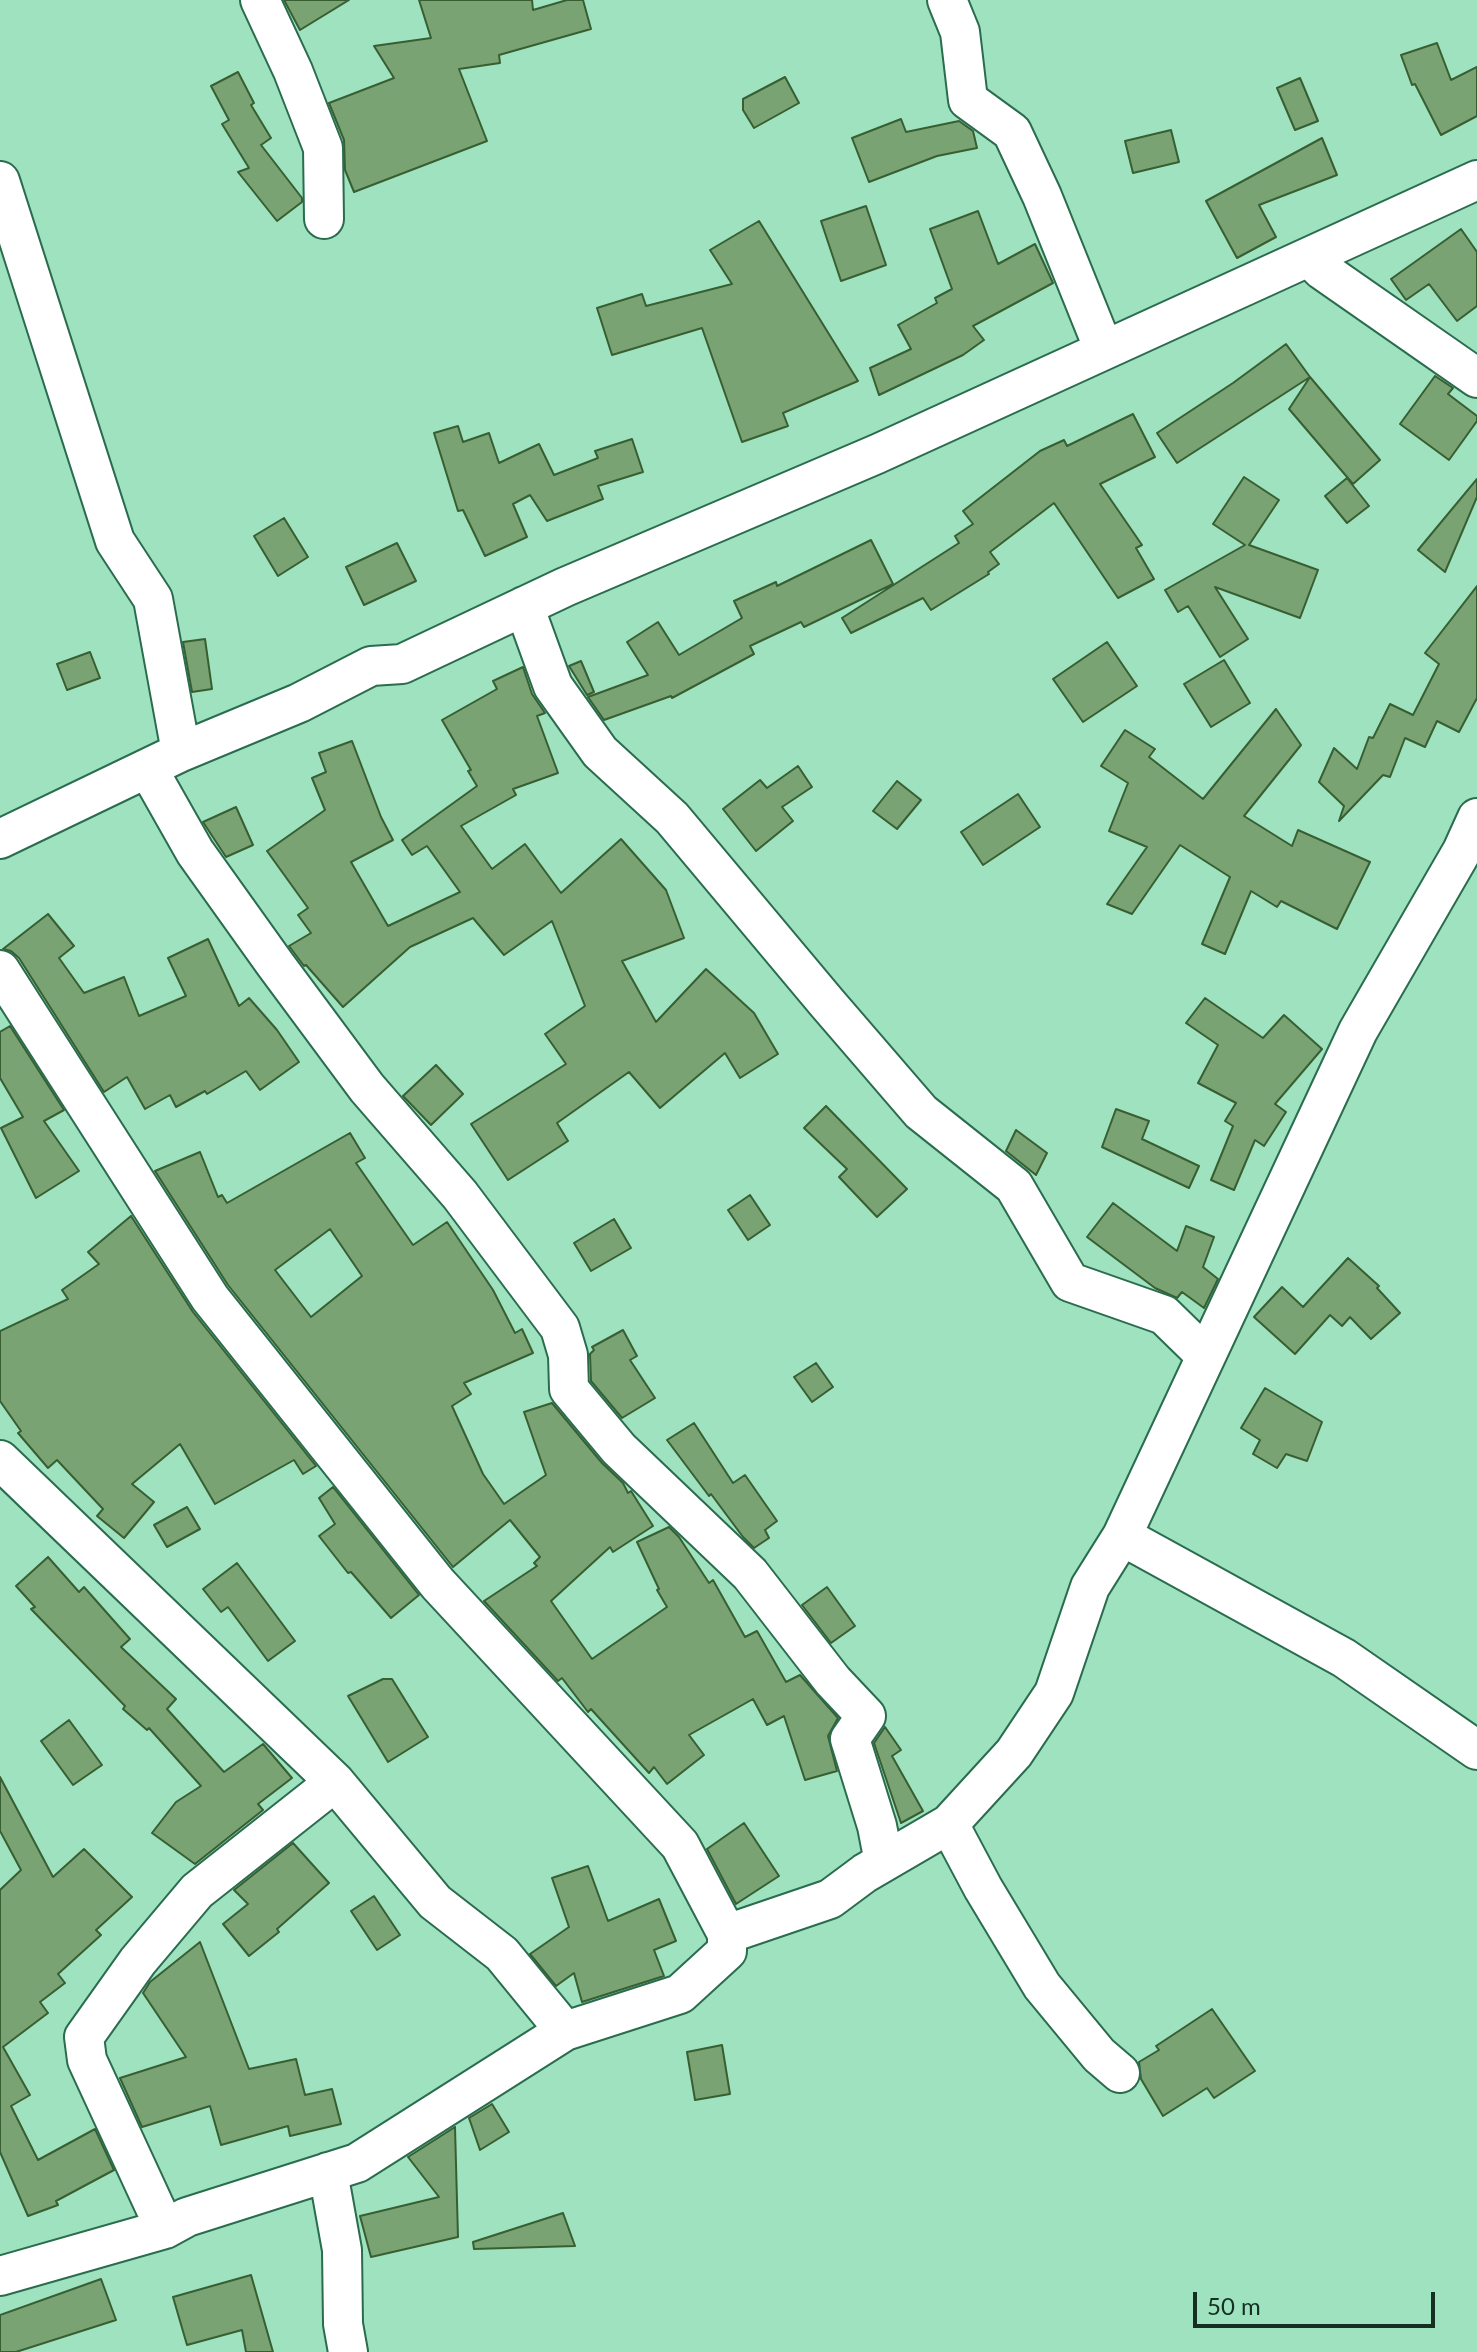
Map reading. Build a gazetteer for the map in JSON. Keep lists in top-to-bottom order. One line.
{"scale_bar":"50 m"}
